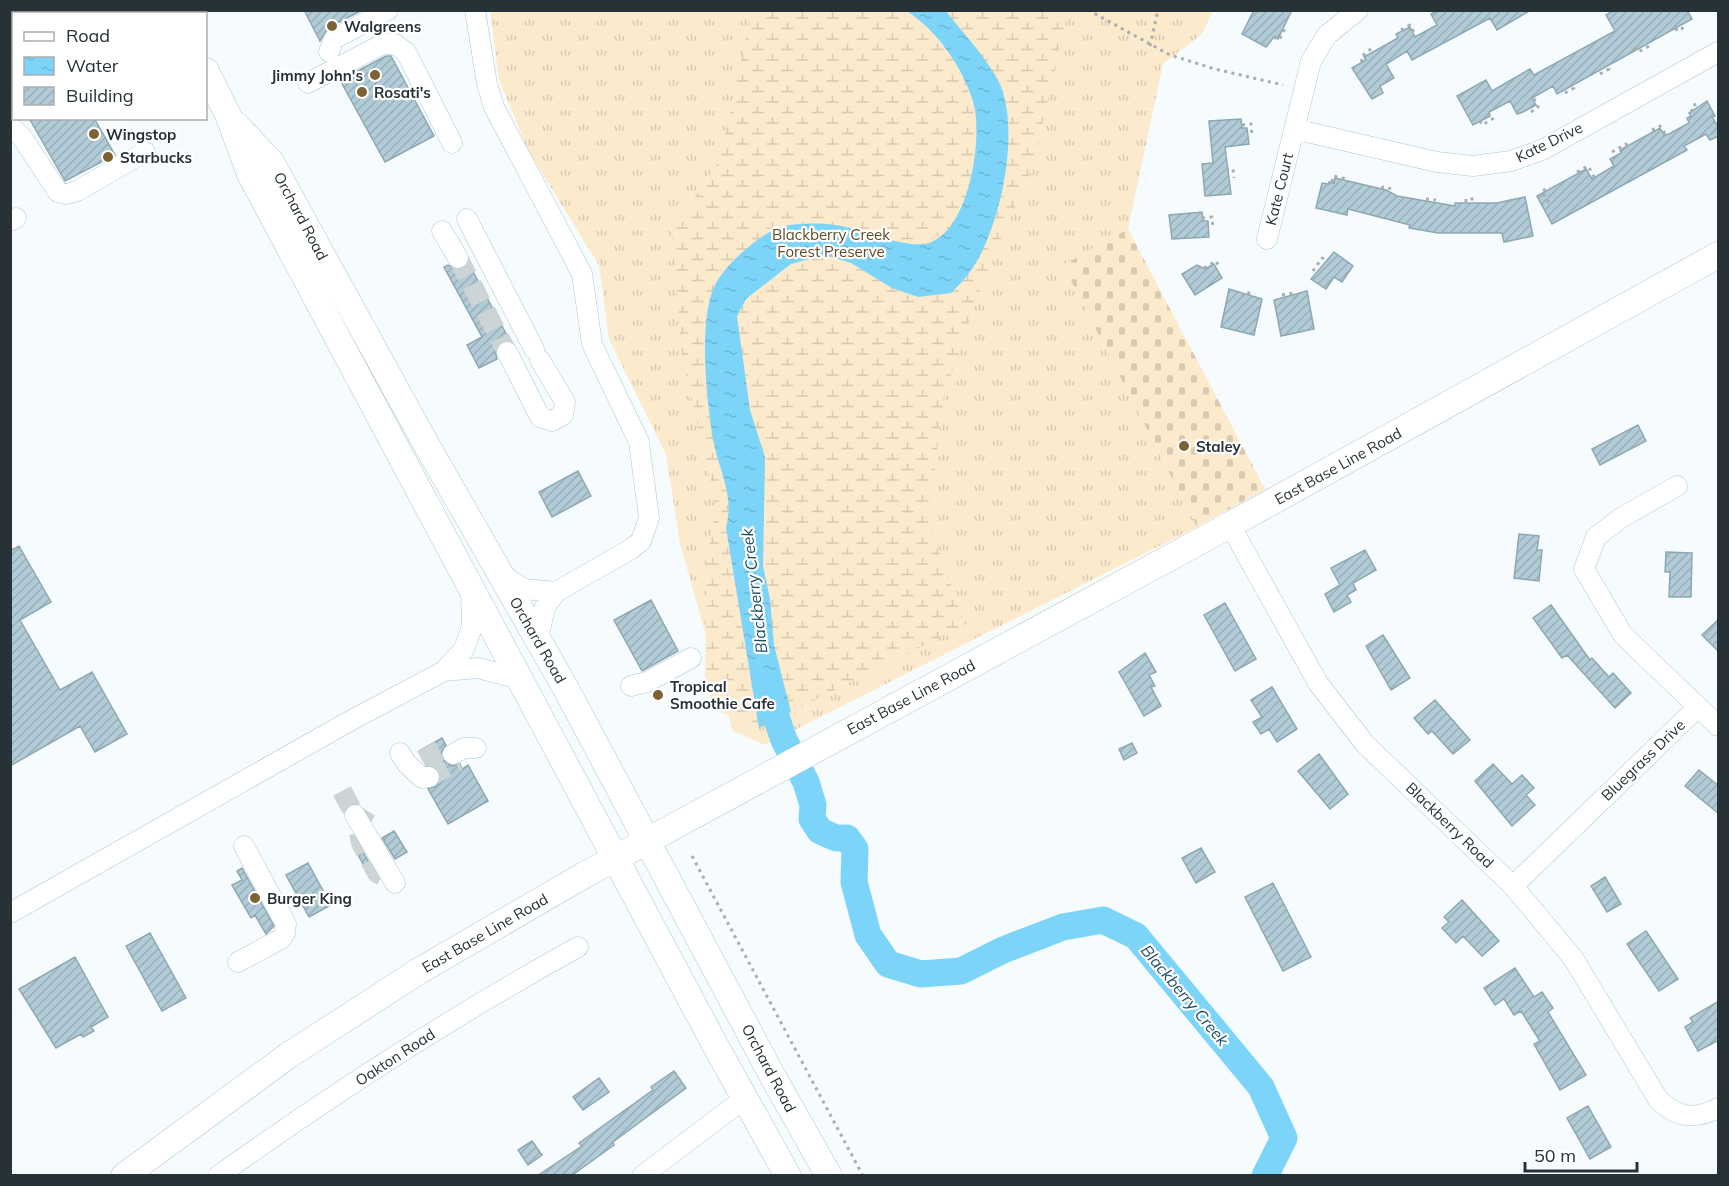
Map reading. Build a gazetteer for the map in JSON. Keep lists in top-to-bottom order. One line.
{"streets":{"main road":["Orchard Road","East Base Line Road"],"street":["Kate Drive","Kate Court","Bluegrass Drive","Blackberry Road","Oakton Road"]},"crossings":[["Kate Drive","Kate Court"],["Orchard Road","East Base Line Road"],["East Base Line Road","Blackberry Road"],["Bluegrass Drive","Blackberry Road"]],"water":["Blackberry Creek"],"parks":["Blackberry Creek Forest Preserve"],"places":["Walgreens","Jimmy John's","Rosati's","Wingstop","Starbucks","Staley","Tropical Smoothie Cafe","Burger King"],"legend":["Road","Water","Building"],"scale_bar":"50 m"}
